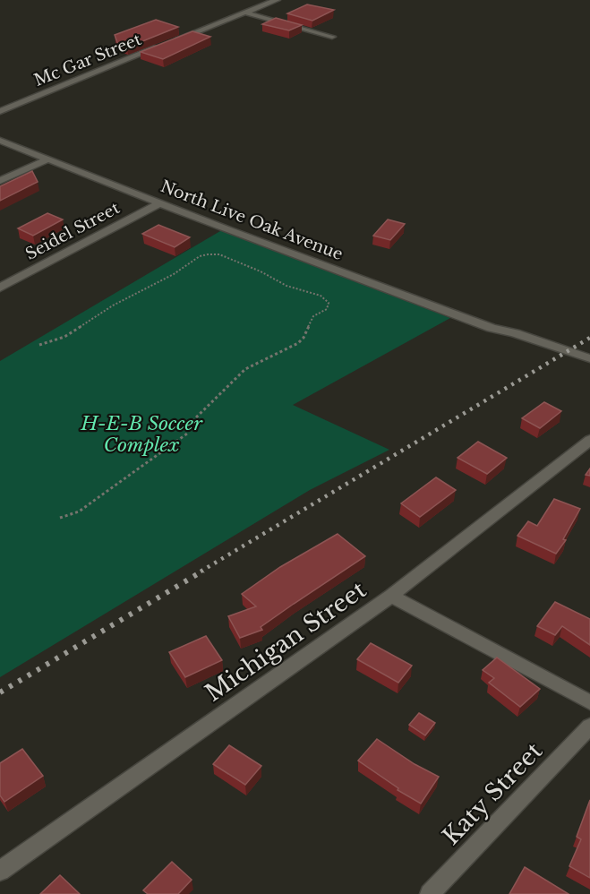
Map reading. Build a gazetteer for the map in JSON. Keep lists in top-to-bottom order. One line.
{"streets":{"street":["Mc Gar Street","North Live Oak Avenue","Seidel Street","Michigan Street","Katy Street"]},"crossings":[["North Live Oak Avenue","Seidel Street"]],"parks":["H-E-B Soccer Complex"]}
